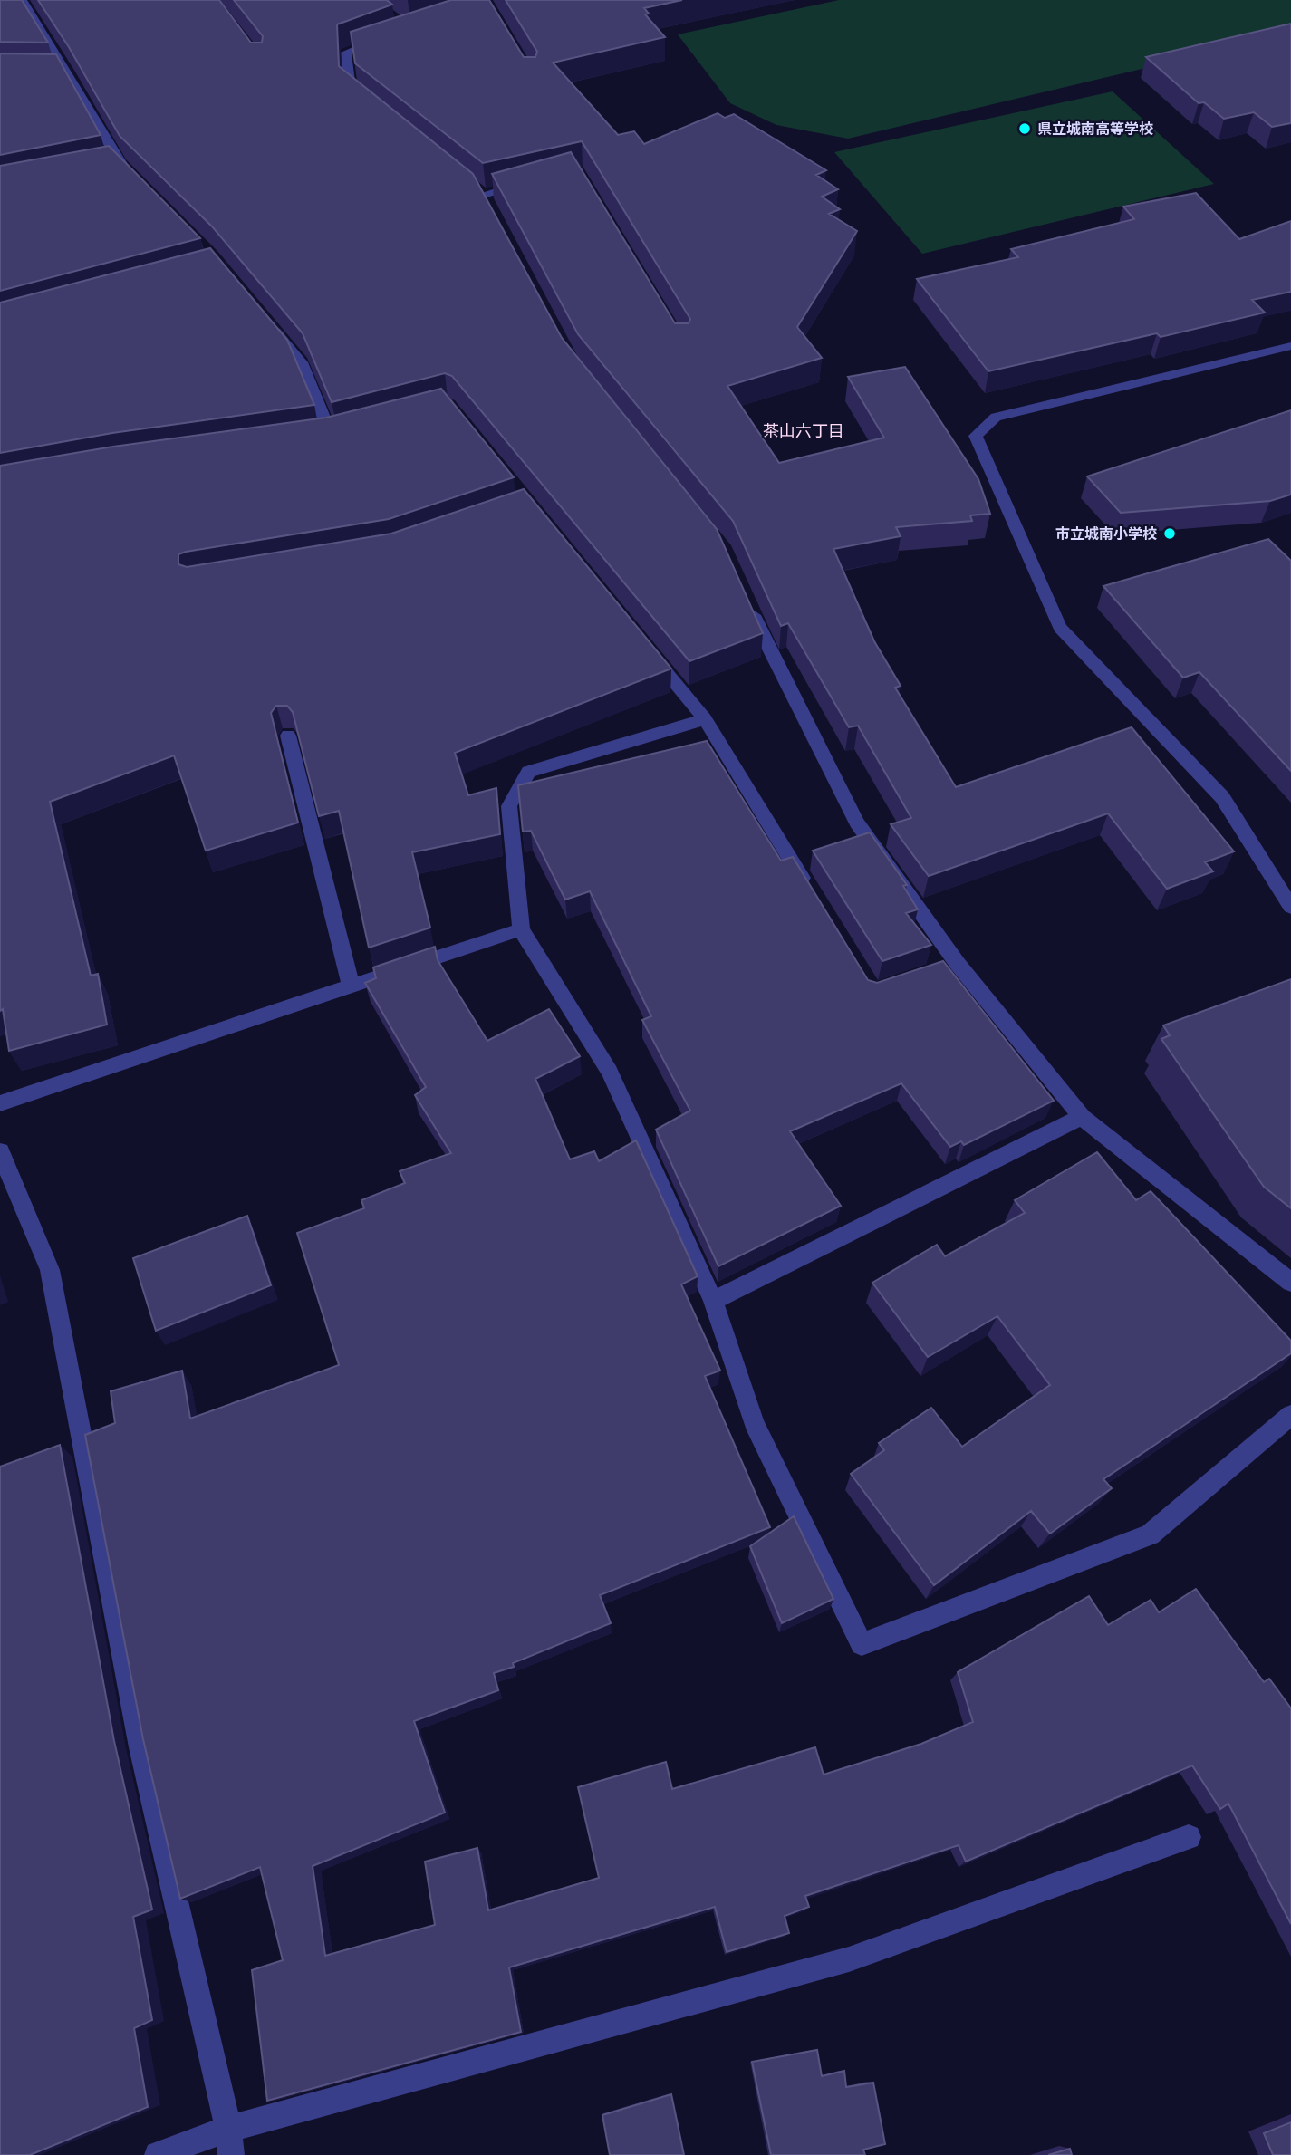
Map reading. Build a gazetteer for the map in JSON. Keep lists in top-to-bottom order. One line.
{"districts":["茶山六丁目"],"places":["県立城南高等学校","市立城南小学校"]}
